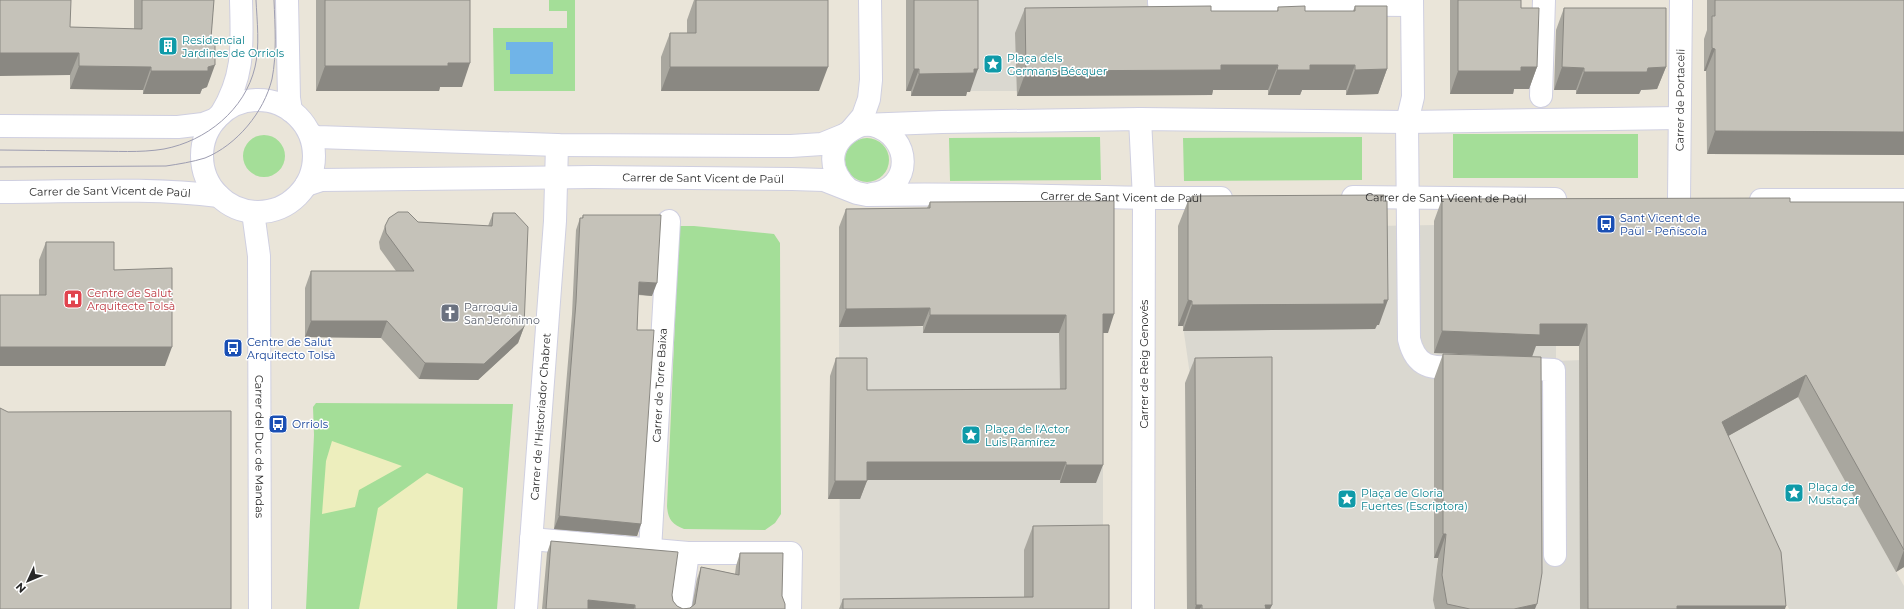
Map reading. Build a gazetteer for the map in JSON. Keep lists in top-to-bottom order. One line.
{"streets":{"street":["Carrer de Portaceli","Carrer de Sant Vicent de Paül","Carrer de Reig Genovés","Carrer de Torre Baixa","Carrer de l'Historiador Chabret","Carrer del Duc de Mandas"]},"crossings":[["Carrer de Sant Vicent de Paül","Carrer de Reig Genovés"],["Carrer de Sant Vicent de Paül","Carrer de l'Historiador Chabret"],["Carrer de Sant Vicent de Paül","Carrer del Duc de Mandas"]],"places":{"building":["Residencial Jardines de Orriols"],"place":["Plaça dels Germans Bécquer","Plaça de l'Actor Luis Ramírez","Plaça de Mustaçaf","Plaça de Gloria Fuertes (Escriptora)"],"bus stop":["Sant Vicent de Paül - Peñíscola","Centre de Salut Arquitecto Tolsà","Orriols"],"hospital":["Centre de Salut Arquitecte Tolsà"],"church":["Parroquia San Jerónimo"]},"north":"bottom left"}
